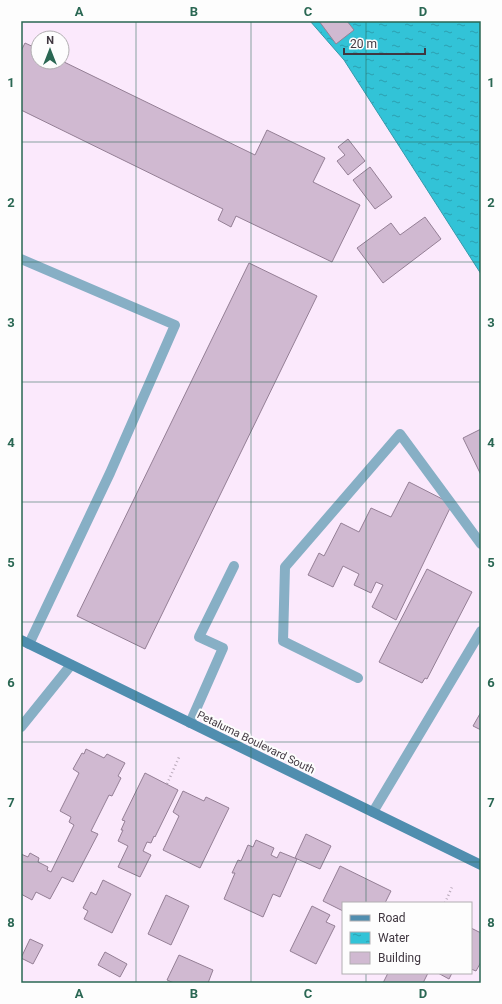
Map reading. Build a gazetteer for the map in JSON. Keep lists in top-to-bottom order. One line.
{"streets":{"main road":["Petaluma Boulevard South"]},"legend":["Road","Water","Building"],"scale_bar":"20 m","north":"top","grid":{"columns":["A","B","C","D"],"rows":["1","2","3","4","5","6","7","8"]}}
